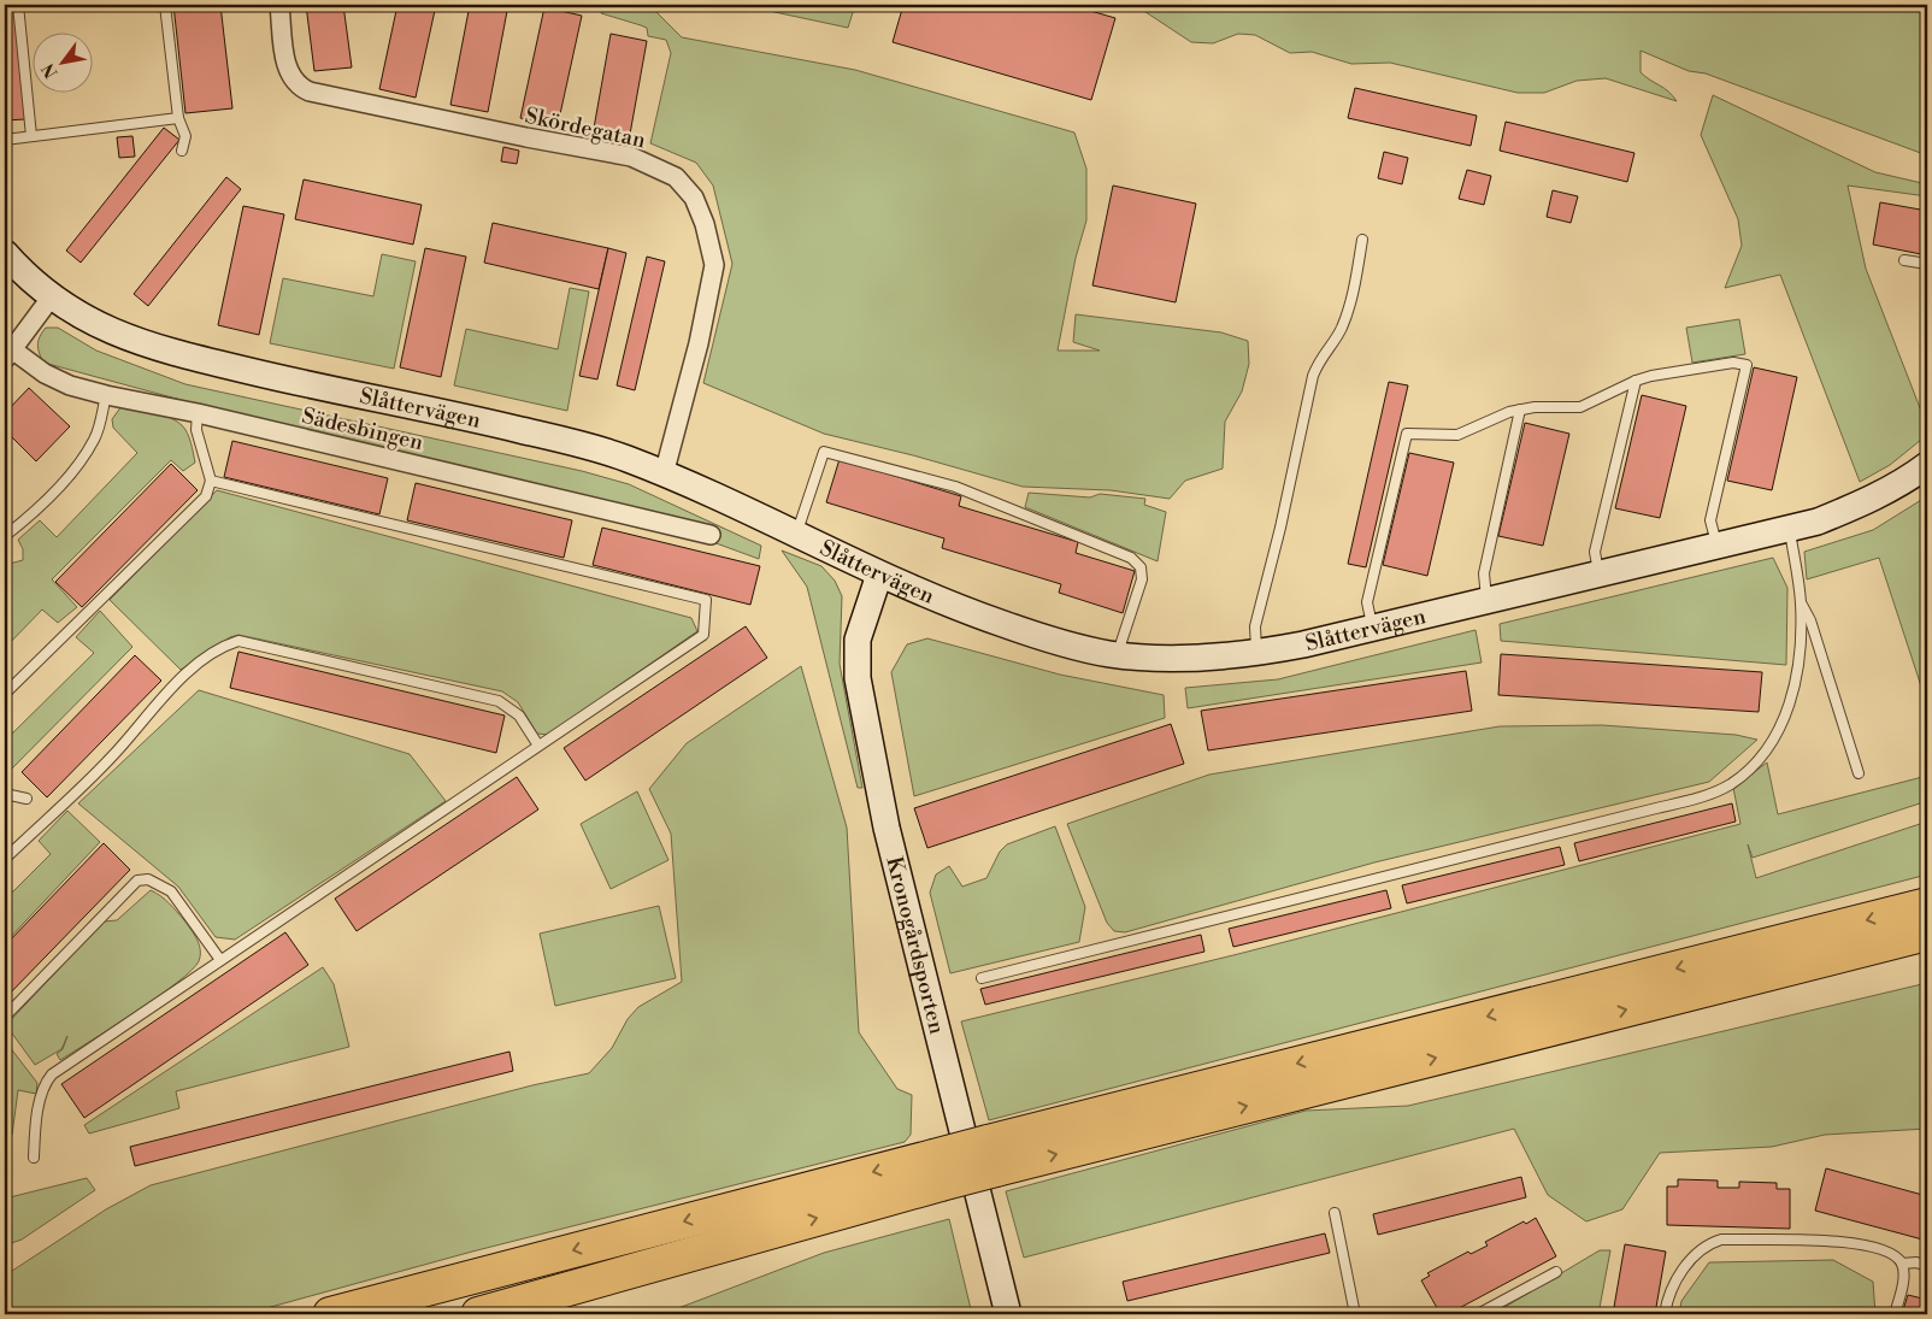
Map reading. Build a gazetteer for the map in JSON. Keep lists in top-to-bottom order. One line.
{"streets":{"street":["Skördegatan","Slåttervägen","Sädesbingen","Kronogårdsporten"]},"crossings":[["Skördegatan","Slåttervägen"],["Slåttervägen","Sädesbingen"],["Slåttervägen","Kronogårdsporten"]],"north":"bottom left"}
